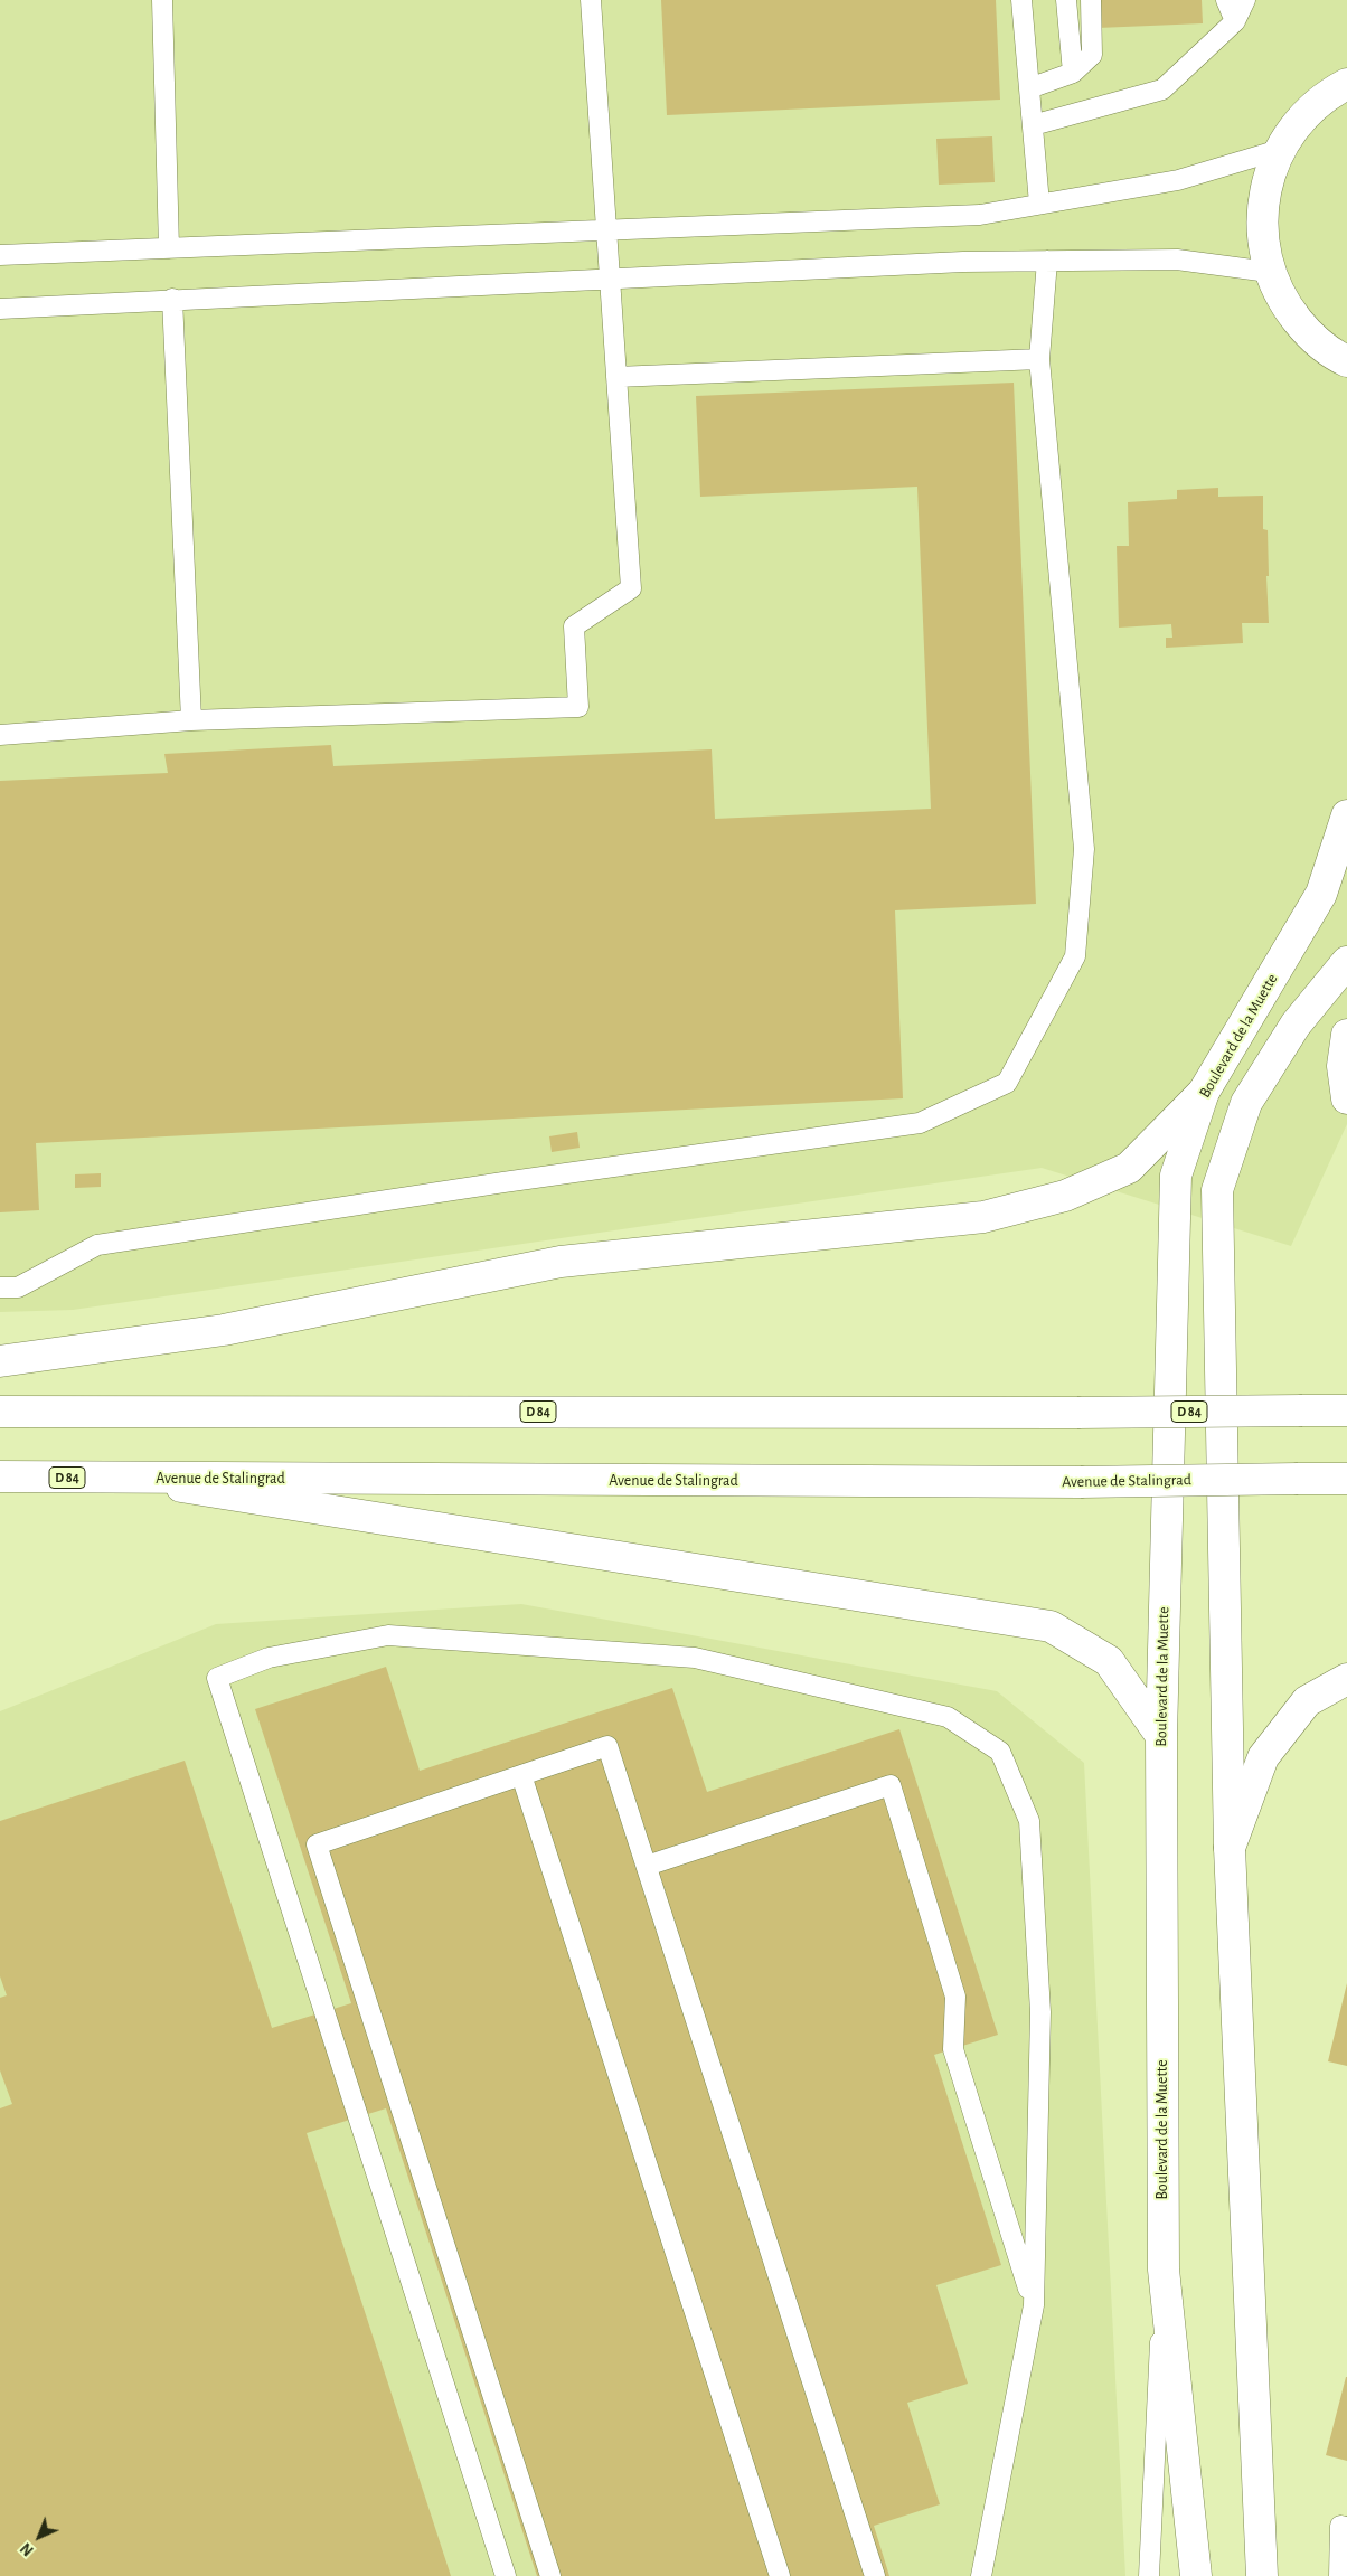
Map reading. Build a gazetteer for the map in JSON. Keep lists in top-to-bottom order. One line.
{"streets":{"main road":["Boulevard de la Muette","D 84","Avenue de Stalingrad"]},"north":"bottom left"}
